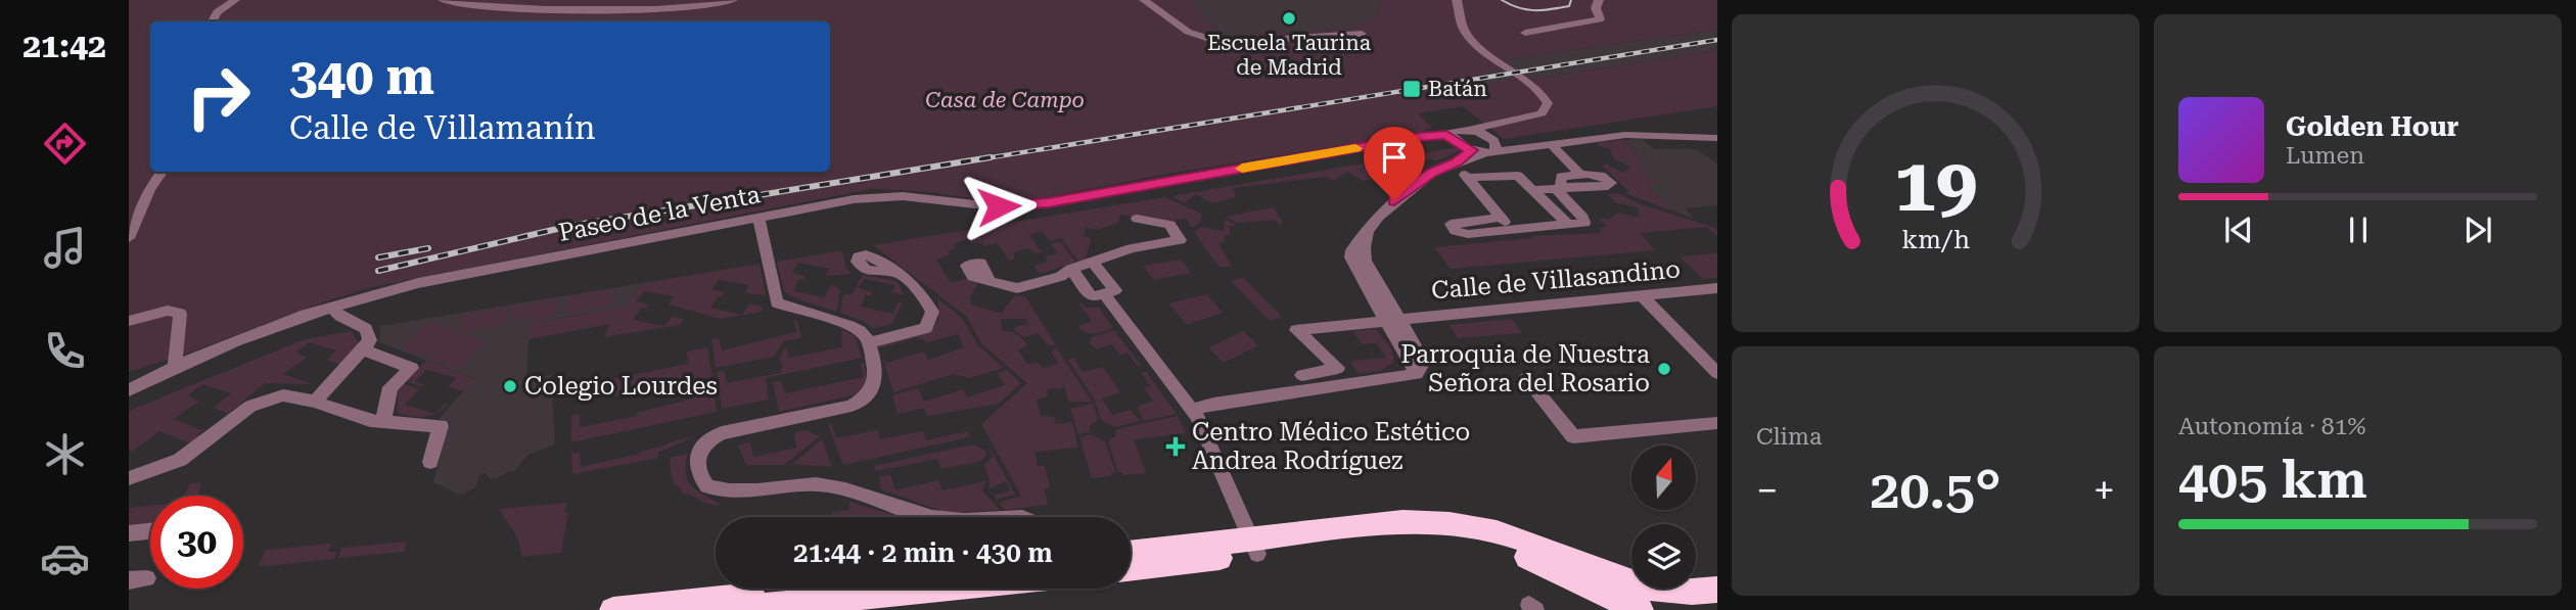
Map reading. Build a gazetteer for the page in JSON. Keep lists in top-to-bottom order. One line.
{"streets":{"street":["Paseo de la Venta","Calle de Villasandino"]},"parks":["Casa de Campo"],"places":{"other":["Escuela Taurina de Madrid","Parroquia de Nuestra Señora del Rosario","Colegio Lourdes"],"transit":["Batán"],"health":["Centro Médico Estético Andrea Rodríguez"]},"north":"top","page":{"tabs":"21:42","turn":["340 m","Calle de Villamanín"],"song":["Golden Hour","Lumen"],"tile":["Clima",["Autonomía · 81%","405 km"]],"heat":["−","20.5°","+"],"limit":"30","trip":"21:44 · 2 min · 430 m","gauge":["19","km/h"]}}
